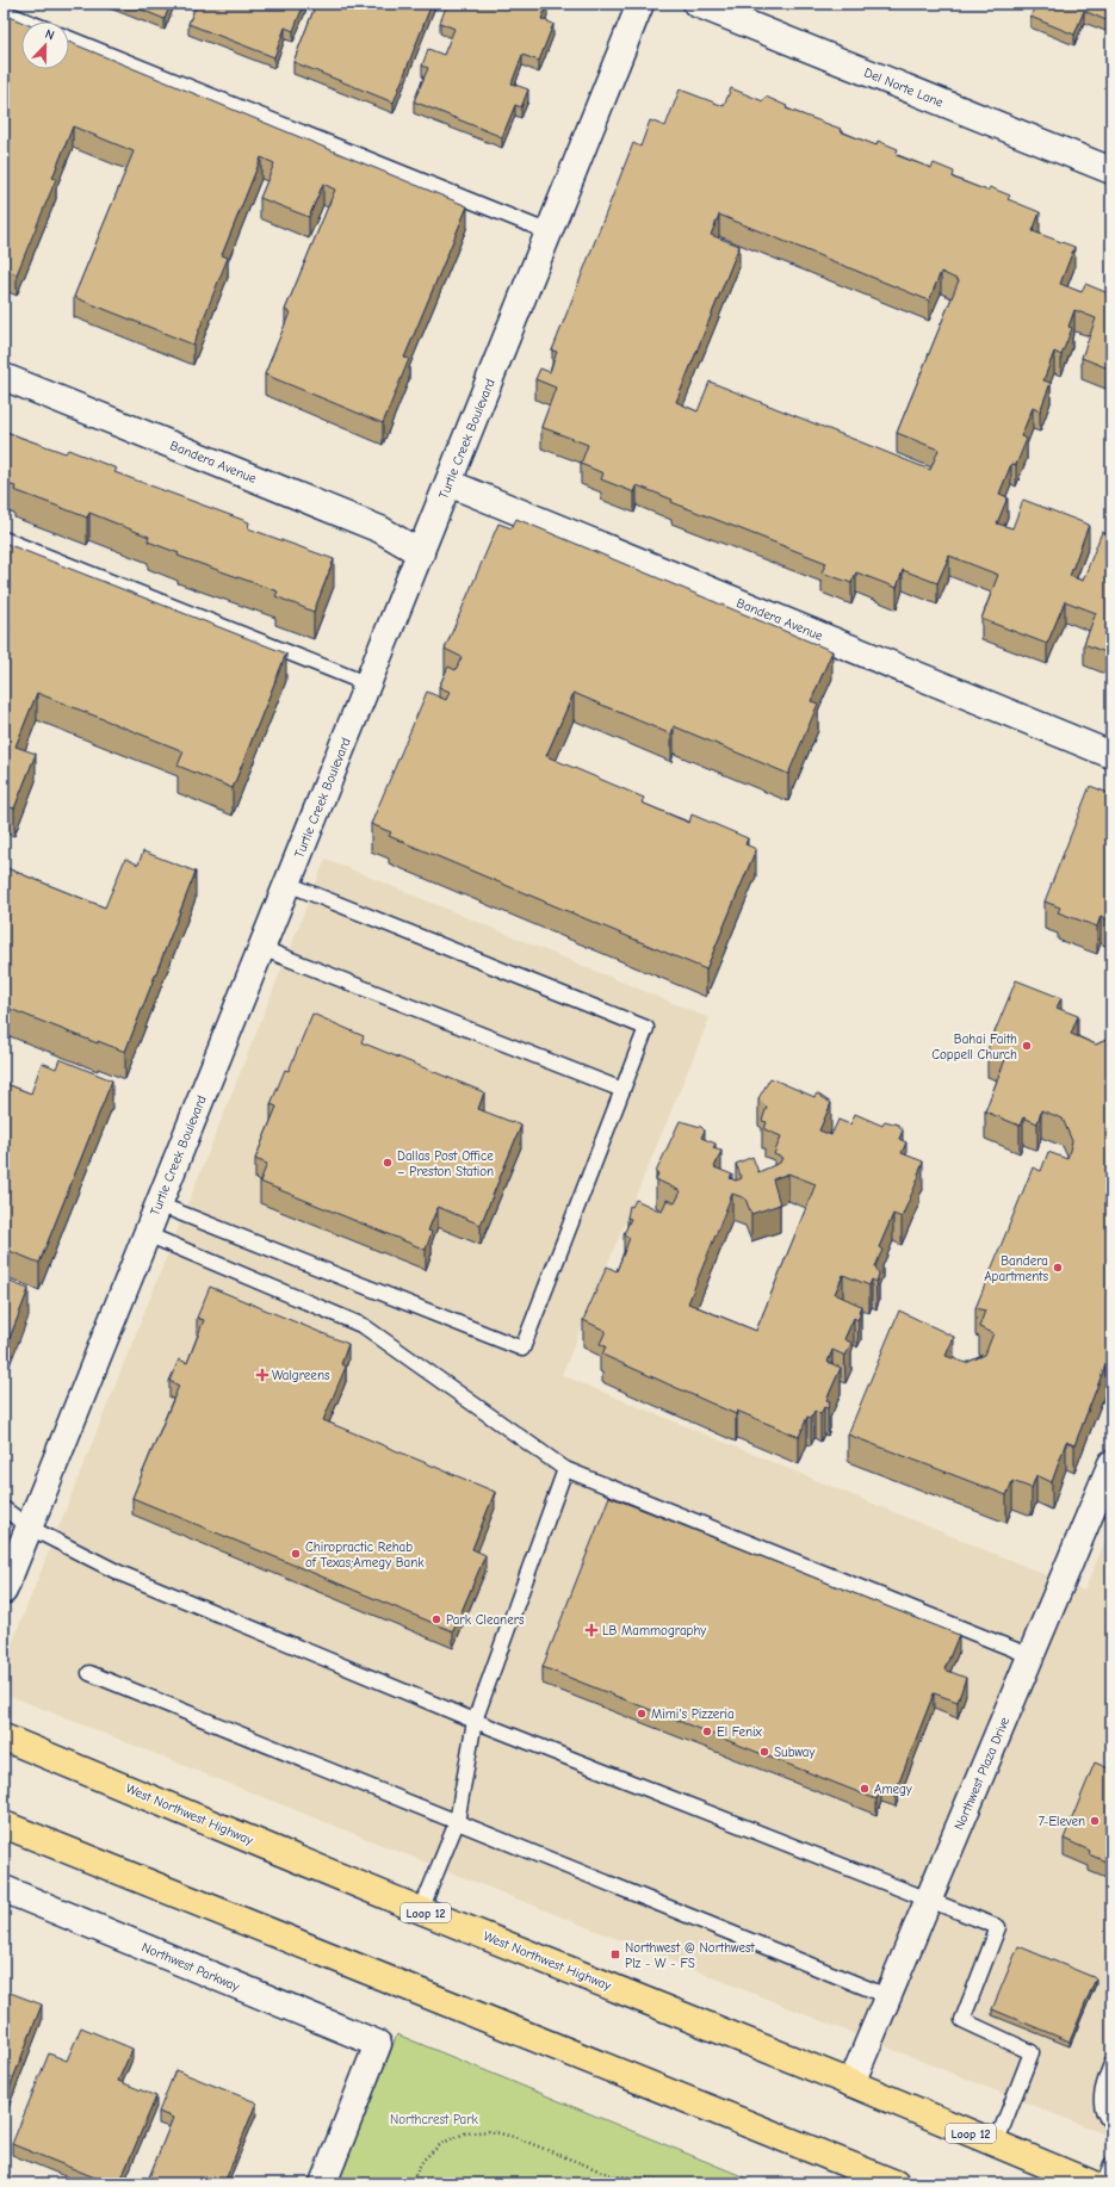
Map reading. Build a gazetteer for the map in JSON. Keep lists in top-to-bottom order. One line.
{"streets":{"main road":["West Northwest Highway","Loop 12"],"street":["Del Norte Lane","Turtle Creek Boulevard","Bandera Avenue","Northwest Plaza Drive","Northwest Parkway"]},"crossings":[["Turtle Creek Boulevard","Bandera Avenue"],["Northwest Plaza Drive","West Northwest Highway"]],"parks":["Northcrest Park"],"places":{"other":["Bahai Faith Coppell Church","Dallas Post Office – Preston Station","Bandera Apartments","Chiropractic Rehab of Texas;Amegy Bank","Park Cleaners","Mimi's Pizzeria","El Fenix","Subway","Amegy","7-Eleven"],"health":["Walgreens","LB Mammography"],"transit":["Northwest @ Northwest Plz - W - FS"]},"north":"top"}
